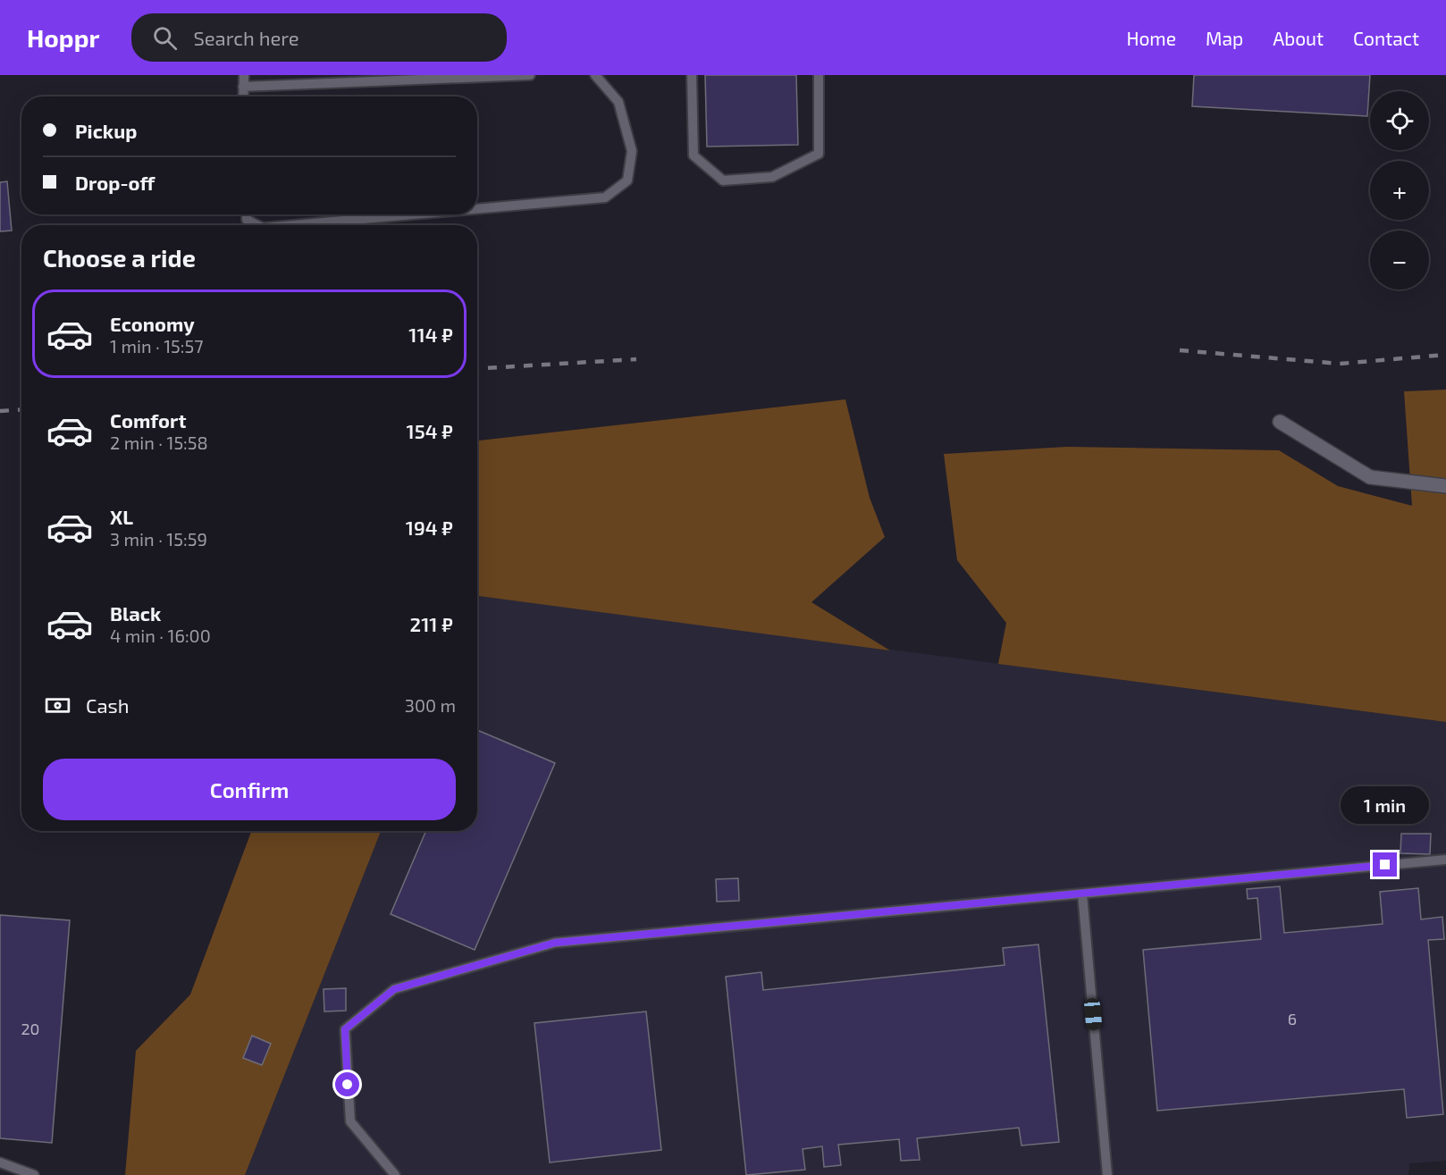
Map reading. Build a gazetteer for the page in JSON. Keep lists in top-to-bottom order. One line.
{"house_numbers":["6","20"],"page":{"header":"Hoppr","search":"Search here","nav":["Home","Map","About","Contact"],"map_buttons":["+","−"],"banner":["Pickup","Drop-off"],"heading":"Choose a ride","list":[{"name":"Economy","note":"1 min · 15:57","value":"114 ₽"},{"name":"Comfort","note":"2 min · 15:58","value":"154 ₽"},{"name":"XL","note":"3 min · 15:59","value":"194 ₽"},{"name":"Black","note":"4 min · 16:00","value":"211 ₽"}],"pay":["Cash","300 m"],"buttons":"Confirm","bubble":"1 min"}}
